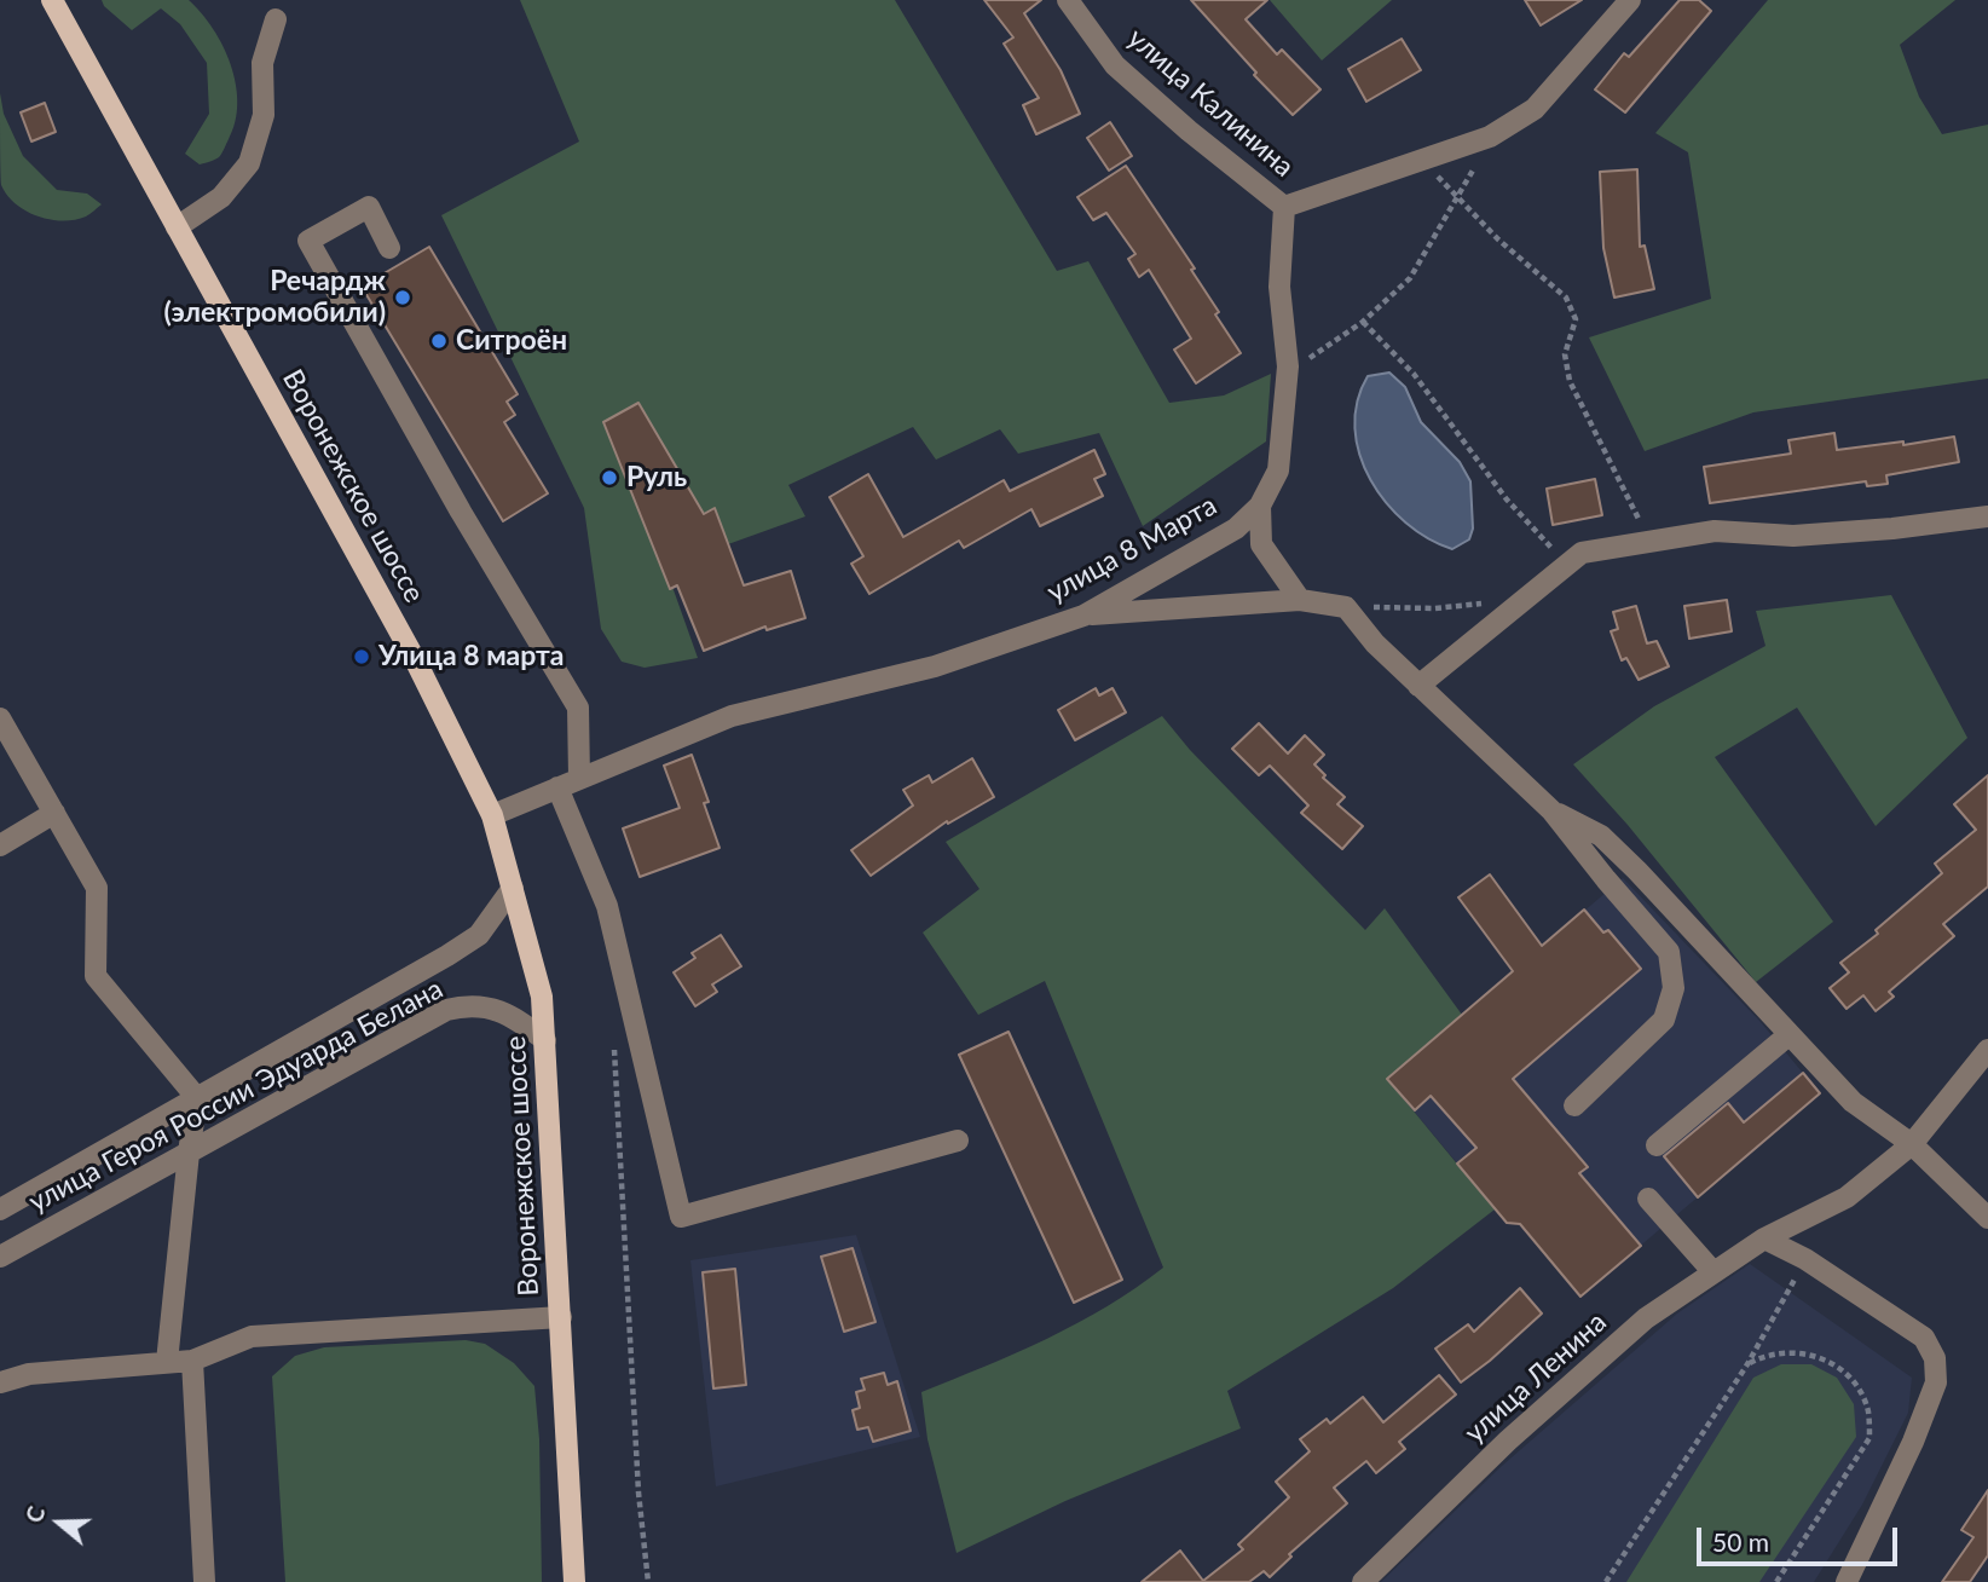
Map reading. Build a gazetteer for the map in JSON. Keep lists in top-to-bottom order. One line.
{"streets":{"main road":["Воронежское шоссе"],"street":["улица Калинина","улица 8 Марта","улица Героя России Эдуарда Белана","улица Ленина"]},"crossings":[["улица Калинина","улица 8 Марта"],["Воронежское шоссе","улица 8 Марта"],["Воронежское шоссе","улица Героя России Эдуарда Белана"]],"places":["Речардж (электромобили)","Ситроён","Руль","Улица 8 марта"],"scale_bar":"50 m","north":"left"}
